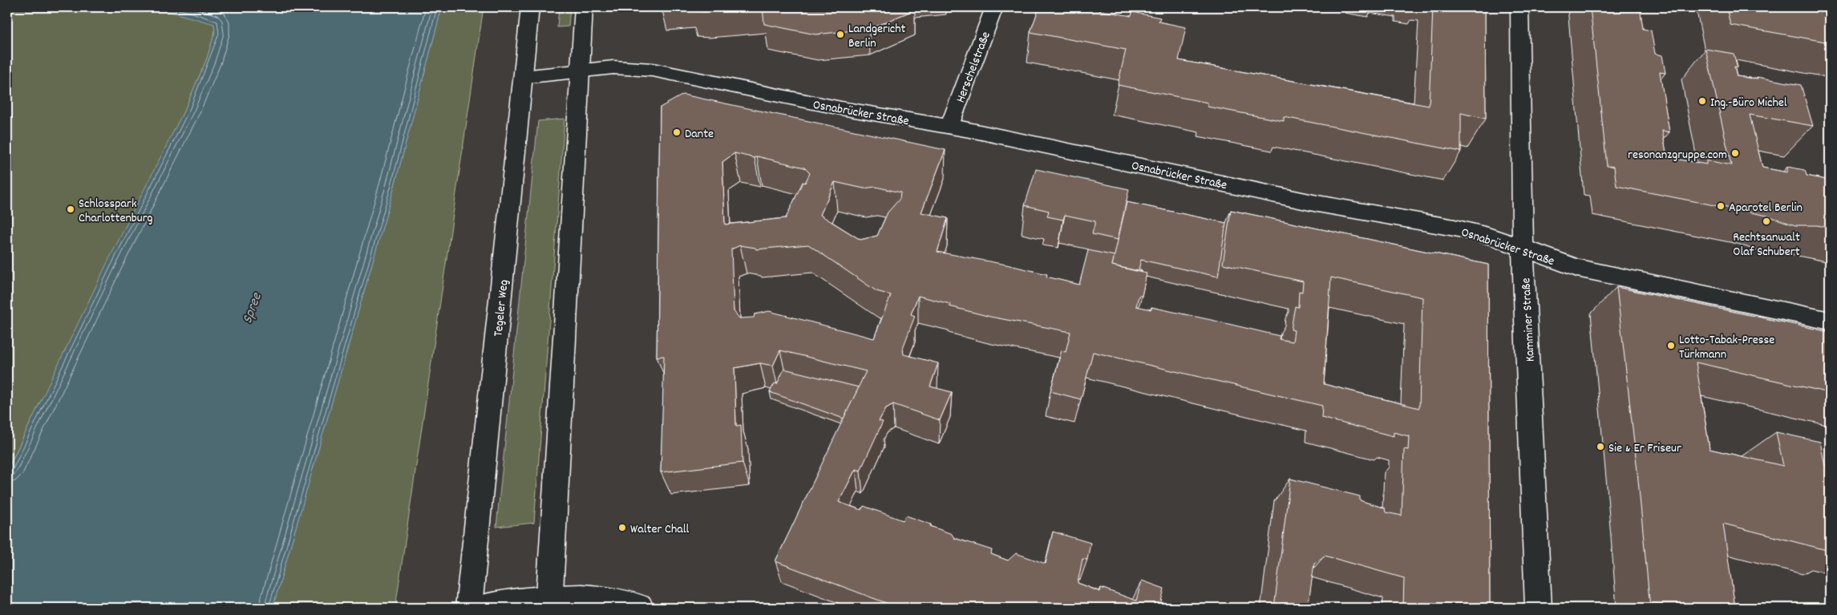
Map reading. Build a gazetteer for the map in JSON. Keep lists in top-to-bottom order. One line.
{"streets":{"street":["Herschelstraße","Osnabrücker Straße","Tegeler Weg","Kamminer Straße"]},"crossings":[["Herschelstraße","Osnabrücker Straße"],["Osnabrücker Straße","Tegeler Weg"],["Osnabrücker Straße","Kamminer Straße"]],"water":["Spree"],"places":["Landgericht Berlin","Ing.-Büro Michel","Dante","resonanzgruppe.com","Aparotel Berlin","Schlosspark Charlottenburg","Rechtsanwalt Olaf Schubert","Lotto-Tabak-Presse Türkmann","Sie & Er Friseur","Walter Chall"]}
